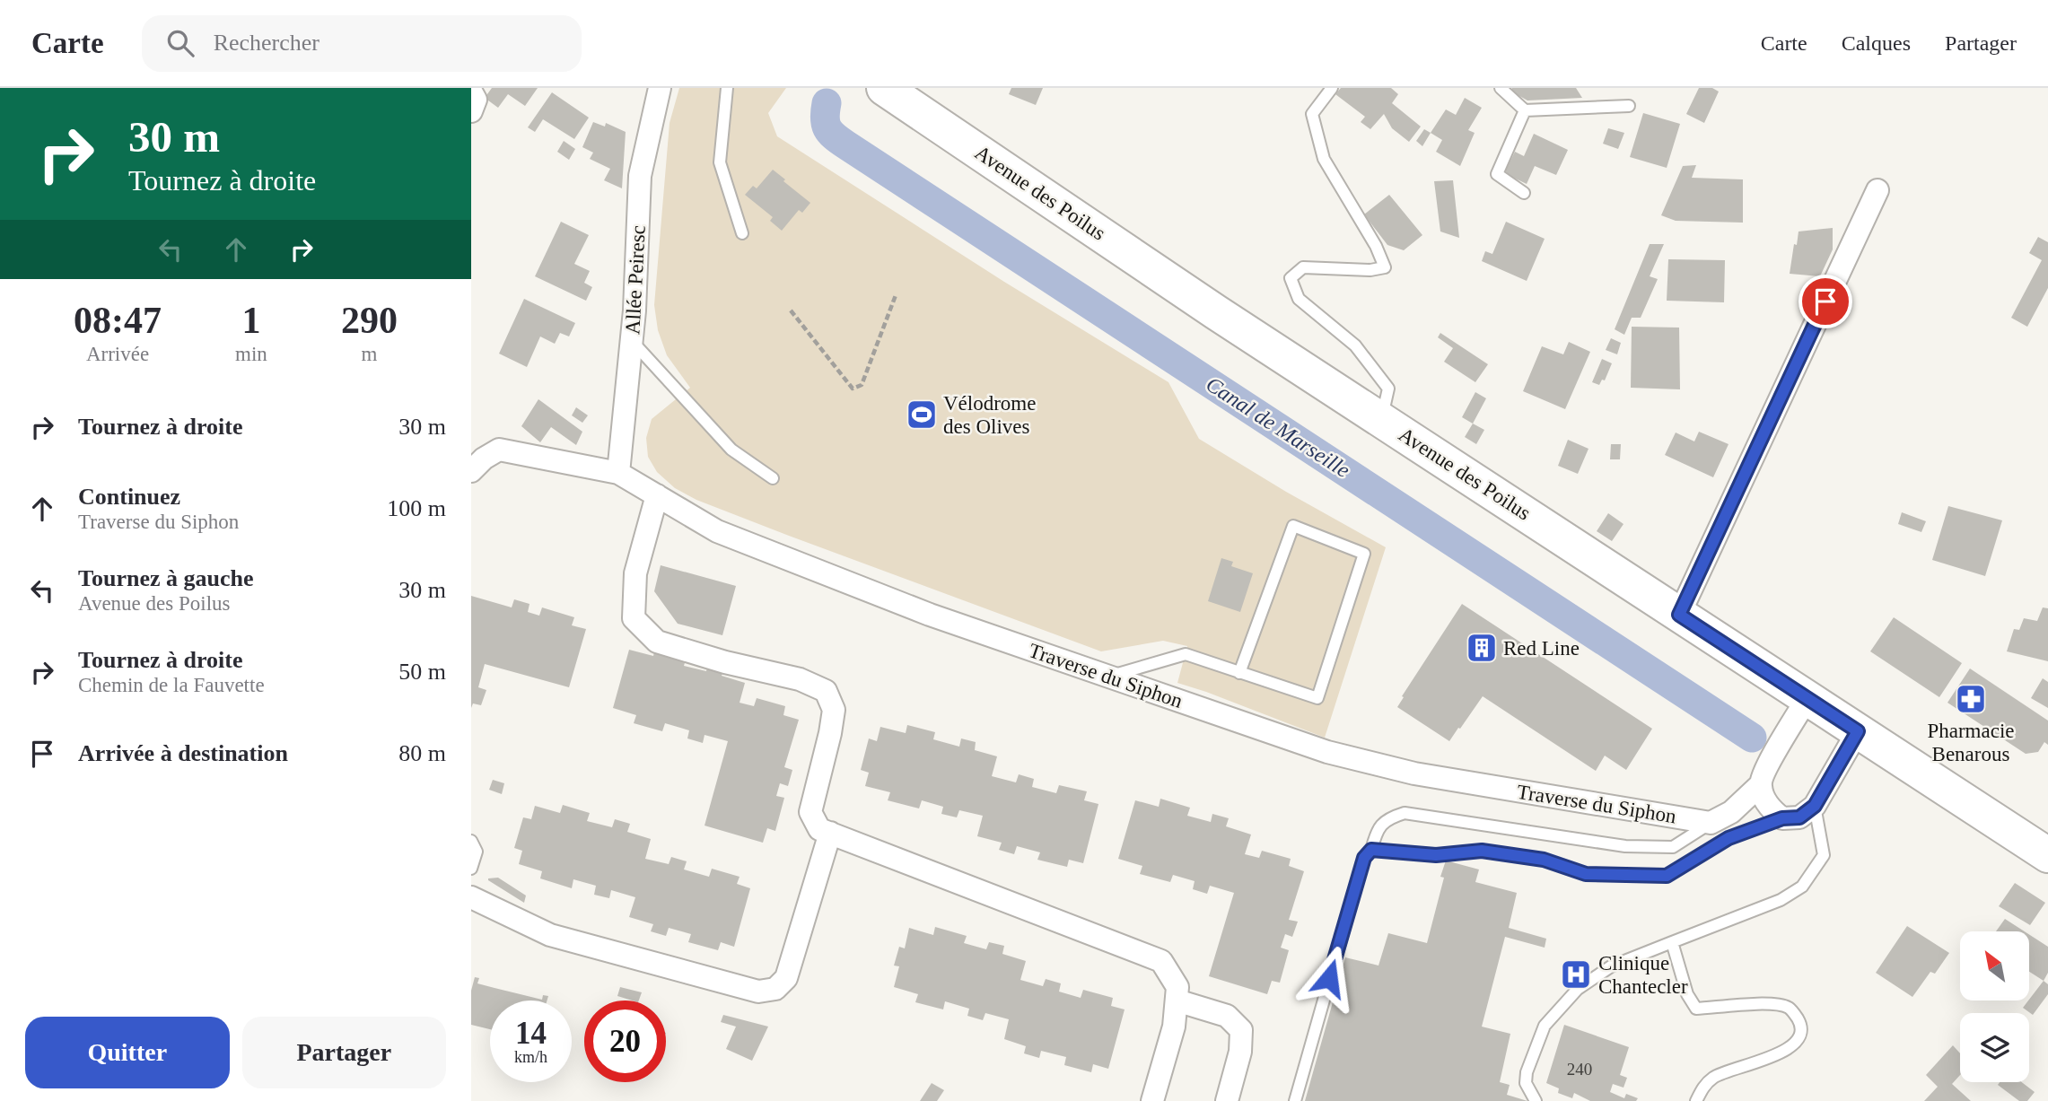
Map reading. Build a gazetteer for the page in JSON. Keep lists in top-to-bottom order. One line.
{"streets":{"main road":["Avenue des Poilus"],"street":["Allée Peiresc","Traverse du Siphon"]},"crossings":[["Allée Peiresc","Traverse du Siphon"]],"water":["Canal de Marseille"],"places":{"sports":["Vélodrome des Olives"],"building":["Red Line"],"pharmacy":["Pharmacie Benarous"],"hospital":["Clinique Chantecler"]},"house_numbers":["240"],"north":"top left","page":{"header":"Carte","search":"Rechercher","nav":["Carte","Calques","Partager"],"turn":["30 m","Tournez à droite"],"eta":["08:47","Arrivée","1","min","290","m"],"list":[{"name":"Tournez à droite","value":"30 m"},{"name":"Continuez","note":"Traverse du Siphon","value":"100 m"},{"name":"Tournez à gauche","note":"Avenue des Poilus","value":"30 m"},{"name":"Tournez à droite","note":"Chemin de la Fauvette","value":"50 m"},{"name":"Arrivée à destination","value":"80 m"}],"speed":"14 km/h","limit":"20","buttons":["Quitter","Partager"]}}
